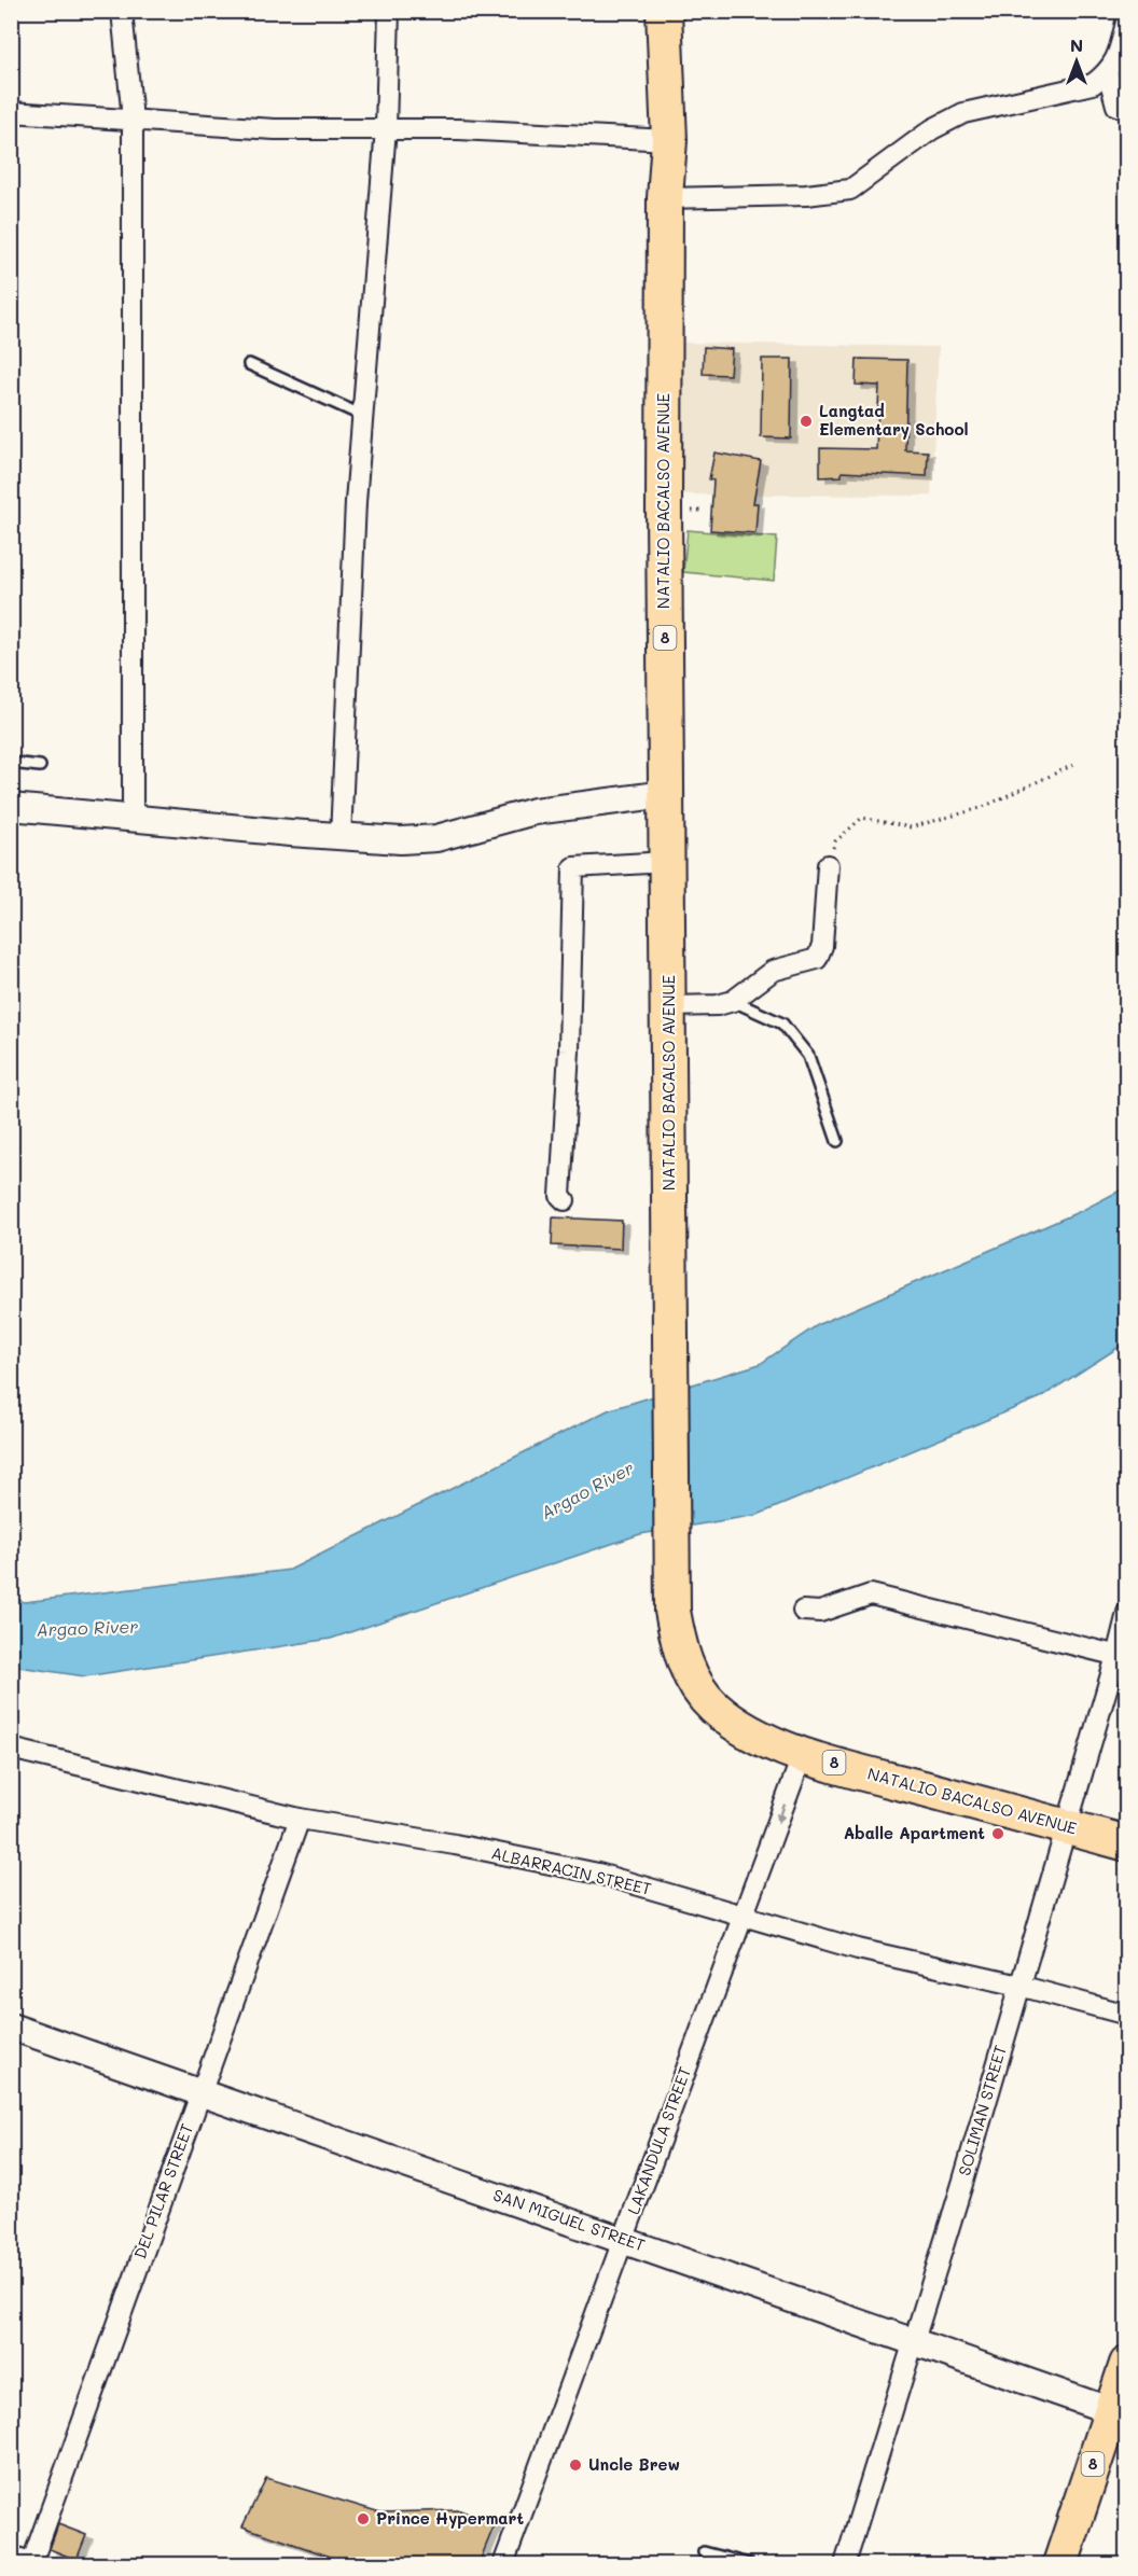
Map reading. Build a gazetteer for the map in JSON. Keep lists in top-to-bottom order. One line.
{"streets":{"highway":["NATALIO BACALSO AVENUE","8"],"main road":["SAN MIGUEL STREET"],"street":["ALBARRACIN STREET","SOLIMAN STREET","LAKANDULA STREET","DEL PILAR STREET"]},"crossings":[["NATALIO BACALSO AVENUE","SOLIMAN STREET"],["NATALIO BACALSO AVENUE","LAKANDULA STREET"],["8","SAN MIGUEL STREET"],["ALBARRACIN STREET","SOLIMAN STREET"],["ALBARRACIN STREET","LAKANDULA STREET"],["ALBARRACIN STREET","DEL PILAR STREET"],["SOLIMAN STREET","SAN MIGUEL STREET"],["LAKANDULA STREET","SAN MIGUEL STREET"],["DEL PILAR STREET","SAN MIGUEL STREET"]],"water":["Argao River"],"places":["Langtad Elementary School","Aballe Apartment","Uncle Brew","Prince Hypermart"],"north":"top"}
